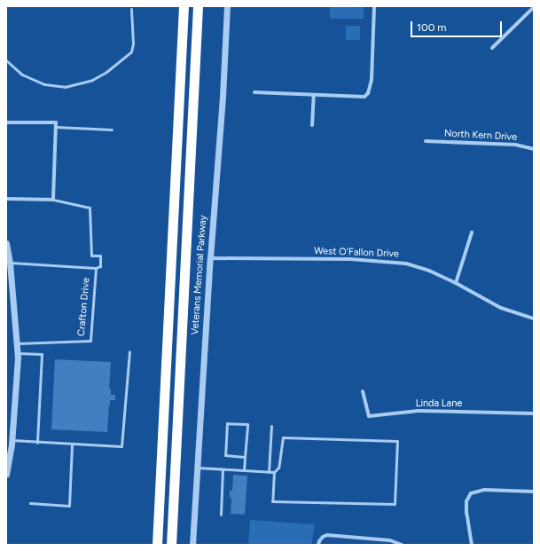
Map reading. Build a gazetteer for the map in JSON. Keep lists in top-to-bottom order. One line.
{"streets":{"street":["North Kern Drive","West O'Fallon Drive","Veterans Memorial Parkway","Linda Lane"],"lane":["Crafton Drive"]},"crossings":[["West O'Fallon Drive","Veterans Memorial Parkway"]],"scale_bar":"100 m"}
